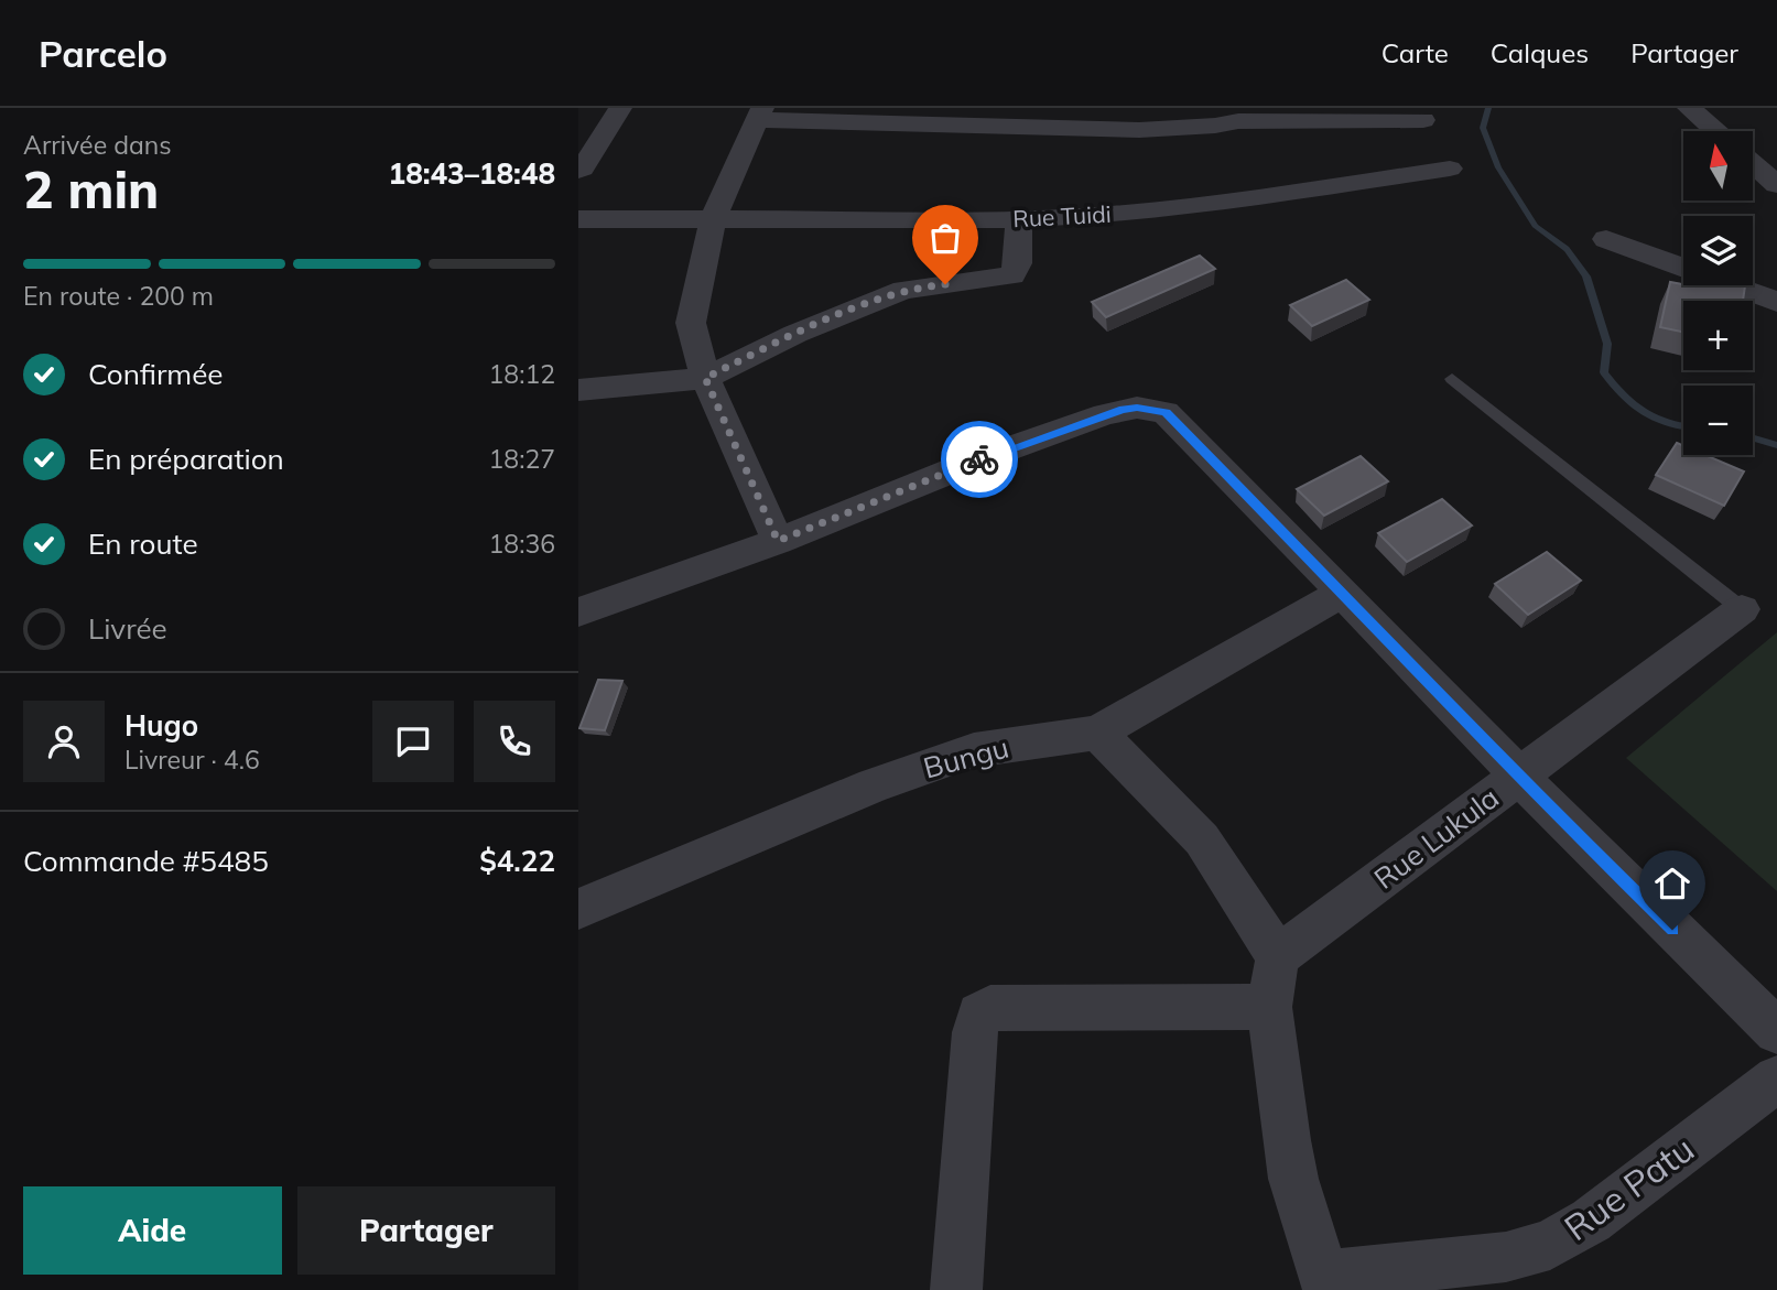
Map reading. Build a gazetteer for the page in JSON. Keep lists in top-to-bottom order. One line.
{"streets":{"street":["Rue Tuidi","Bungu","Rue Lukula","Rue Patu"]},"north":"top","page":{"header":"Parcelo","nav":["Carte","Calques","Partager"],"heading":["2 min","Arrivée dans","18:43–18:48"],"panel":["Hugo","Livreur · 4.6","Commande #5485","$4.22"],"map_buttons":["+","−"],"bar":"En route · 200 m","list":[["Confirmée","18:12"],["En préparation","18:27"],["En route","18:36"],"Livrée"],"buttons":["Aide","Partager"]}}
